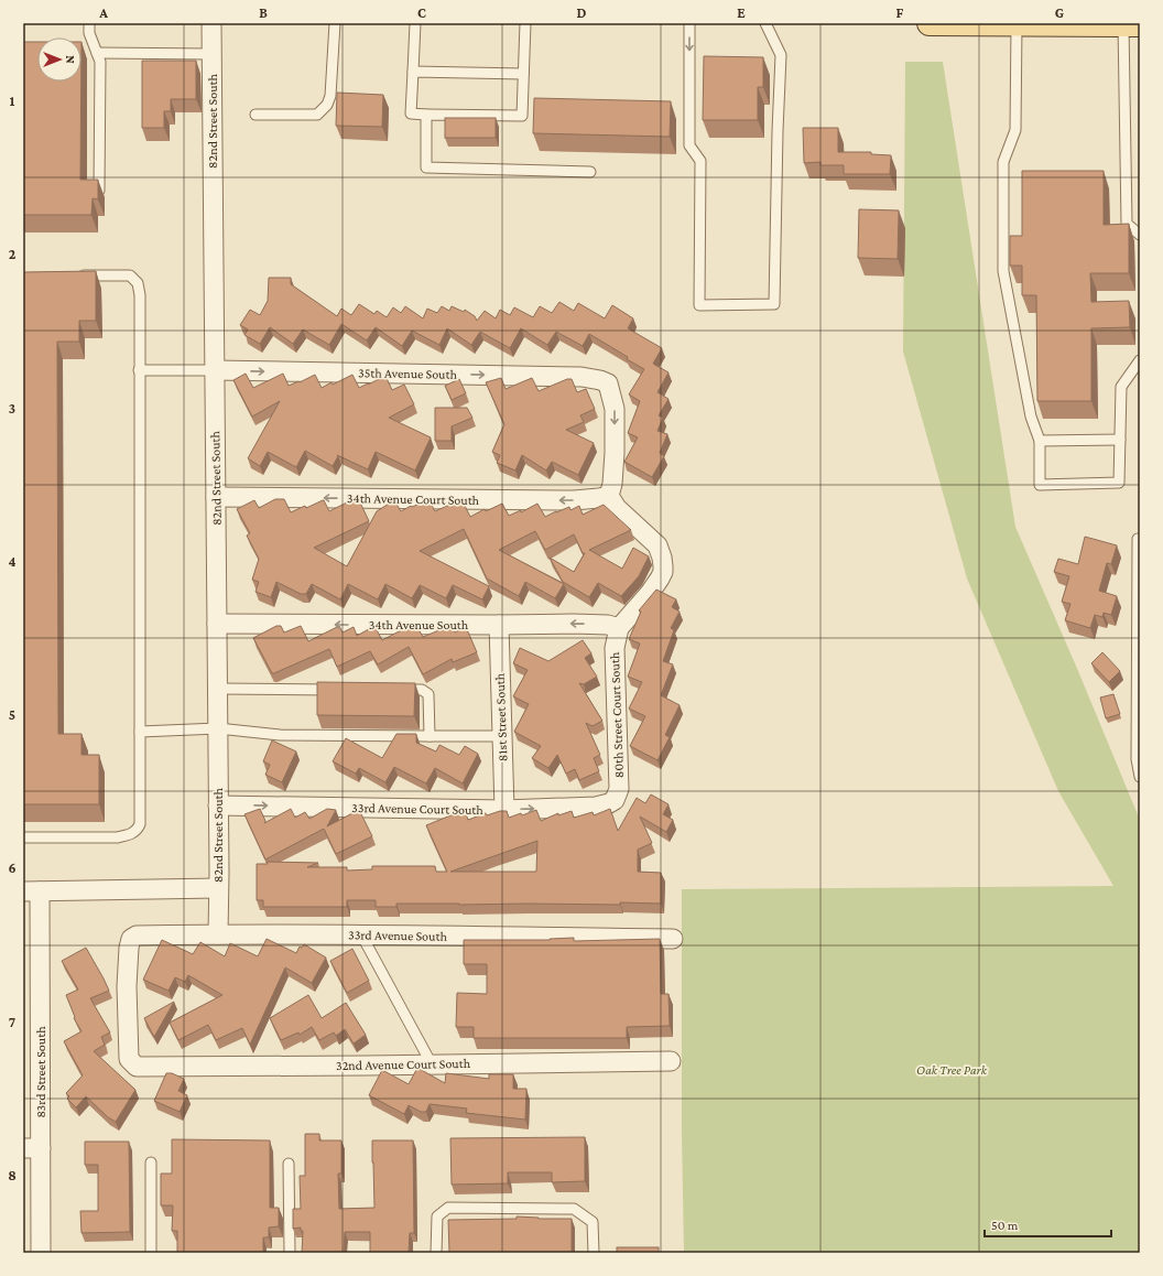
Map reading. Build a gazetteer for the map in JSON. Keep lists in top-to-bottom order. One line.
{"streets":{"street":["82nd Street South","35th Avenue South","34th Avenue Court South","34th Avenue South","80th Street Court South","81st Street South","33rd Avenue Court South","33rd Avenue South","32nd Avenue Court South","83rd Street South"]},"crossings":[["82nd Street South","35th Avenue South"],["82nd Street South","34th Avenue Court South"],["82nd Street South","34th Avenue South"],["82nd Street South","33rd Avenue Court South"],["82nd Street South","33rd Avenue South"],["35th Avenue South","34th Avenue Court South"],["35th Avenue South","80th Street Court South"],["34th Avenue Court South","80th Street Court South"],["34th Avenue South","80th Street Court South"],["34th Avenue South","81st Street South"],["80th Street Court South","33rd Avenue Court South"],["81st Street South","33rd Avenue Court South"],["33rd Avenue South","32nd Avenue Court South"]],"one_way":["35th Avenue South","34th Avenue Court South","34th Avenue South","33rd Avenue Court South"],"parks":["Oak Tree Park"],"scale_bar":"50 m","north":"right","grid":{"columns":["A","B","C","D","E","F","G"],"rows":["1","2","3","4","5","6","7","8"]}}
